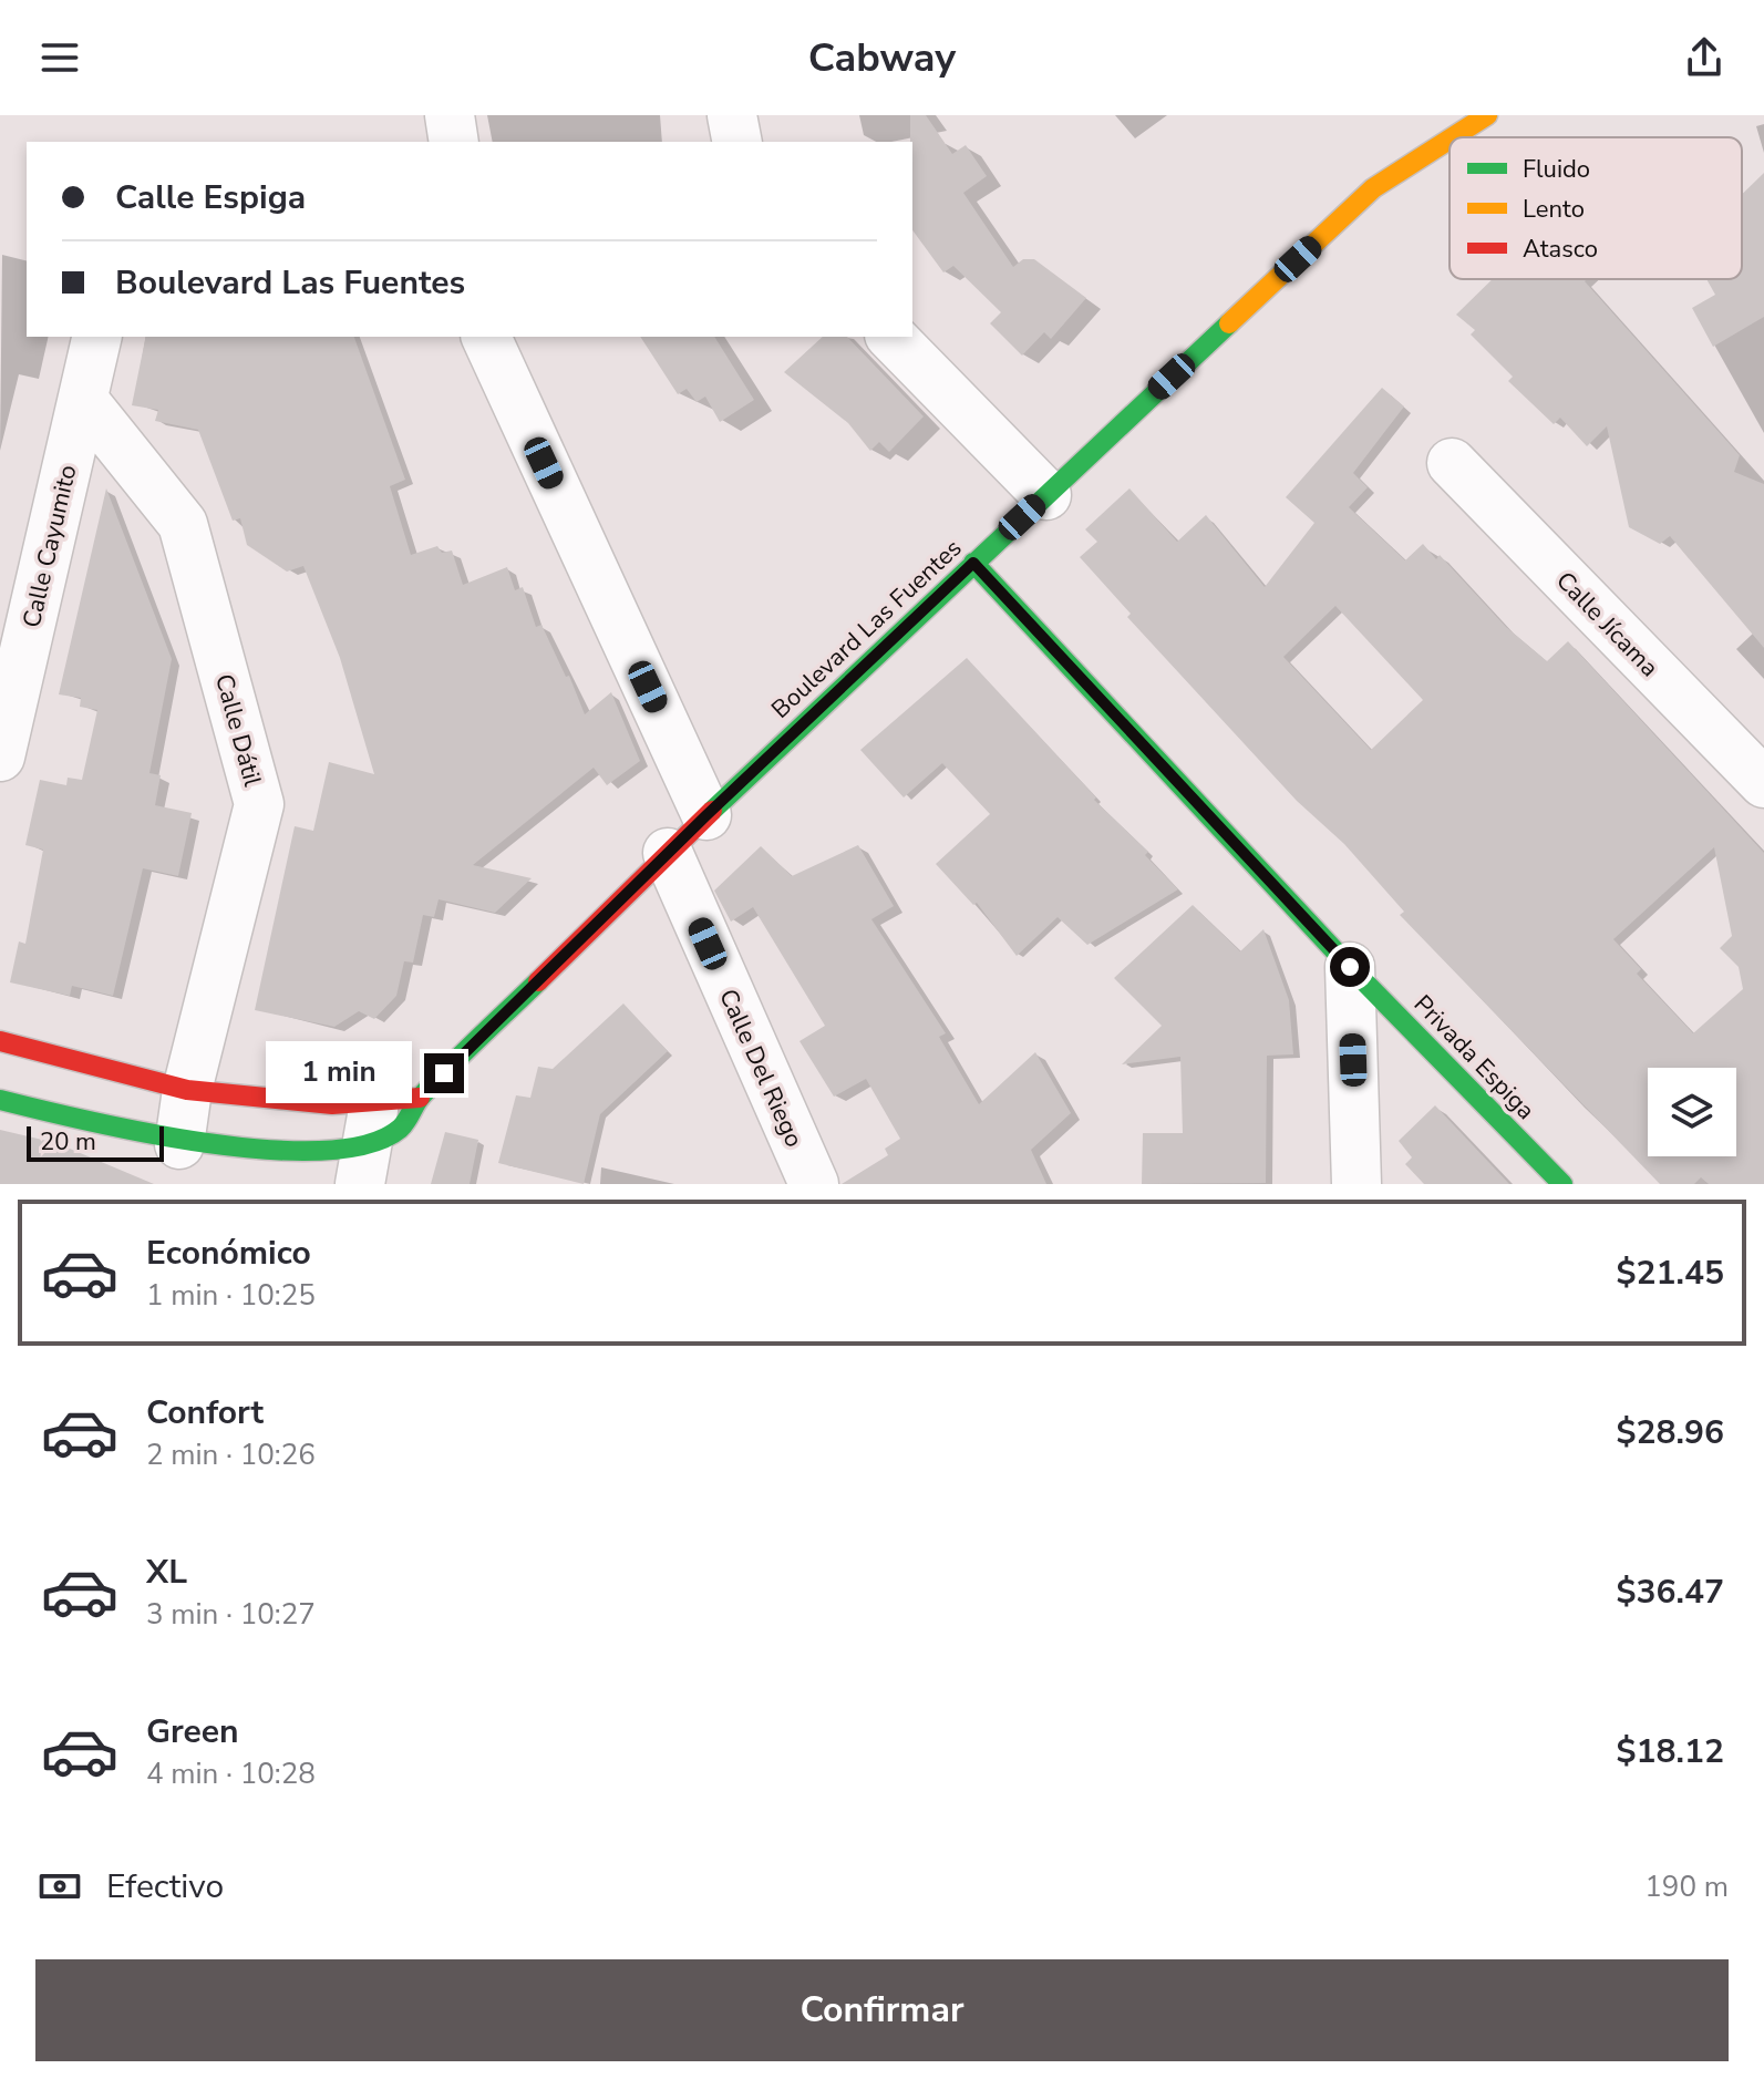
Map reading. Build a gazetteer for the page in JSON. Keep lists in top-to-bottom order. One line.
{"streets":{"street":["Calle Cayumito","Calle Jícama","Boulevard Las Fuentes","Calle Dátil","Privada Espiga","Calle Del Riego"]},"crossings":[["Calle Cayumito","Calle Dátil"],["Boulevard Las Fuentes","Privada Espiga"],["Boulevard Las Fuentes","Calle Del Riego"]],"legend":["Fluido","Lento","Atasco"],"scale_bar":"20 m","page":{"header":"Cabway","banner":["Calle Espiga","Boulevard Las Fuentes"],"bubble":"1 min","scale":"20 m","list":[{"name":"Económico","note":"1 min · 10:25","value":"$21.45"},{"name":"Confort","note":"2 min · 10:26","value":"$28.96"},{"name":"XL","note":"3 min · 10:27","value":"$36.47"},{"name":"Green","note":"4 min · 10:28","value":"$18.12"}],"pay":["Efectivo","190 m"],"buttons":"Confirmar"}}
